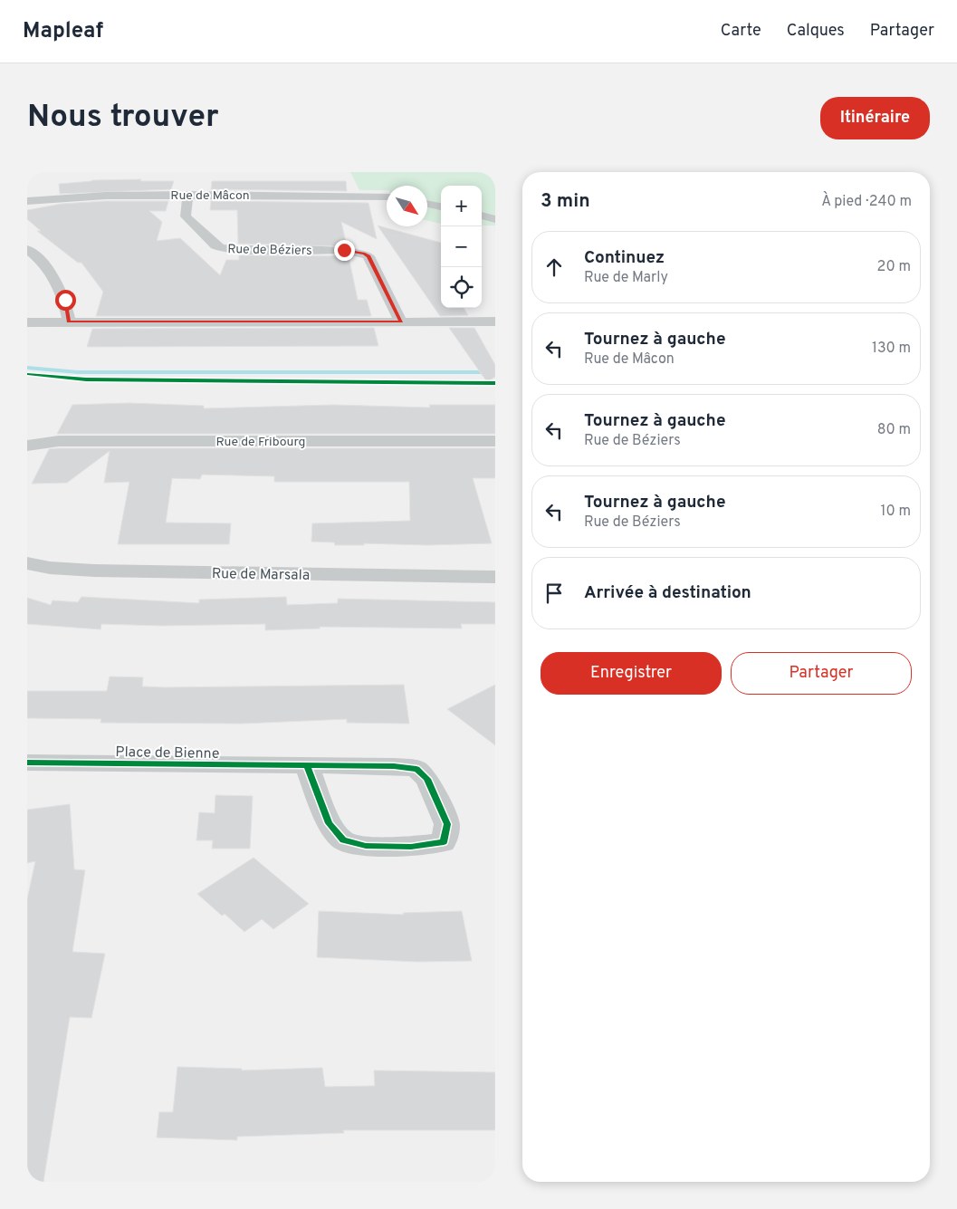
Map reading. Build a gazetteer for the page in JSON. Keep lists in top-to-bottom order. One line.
{"streets":{"street":["Rue de Mâcon","Rue de Béziers","Rue de Fribourg","Rue de Marsala","Place de Bienne"]},"crossings":[["Rue de Mâcon","Rue de Béziers"]],"north":"bottom right","page":{"header":"Mapleaf","nav":["Carte","Calques","Partager"],"buttons":["Itinéraire",["Enregistrer","Partager"]],"title":"Nous trouver","heading":["3 min","À pied · 240 m"],"map_buttons":["+","−"],"list":[["Continuez","Rue de Marly","20 m"],["Tournez à gauche","Rue de Mâcon","130 m"],["Tournez à gauche","Rue de Béziers","80 m"],["Tournez à gauche","Rue de Béziers","10 m"],"Arrivée à destination"]}}
